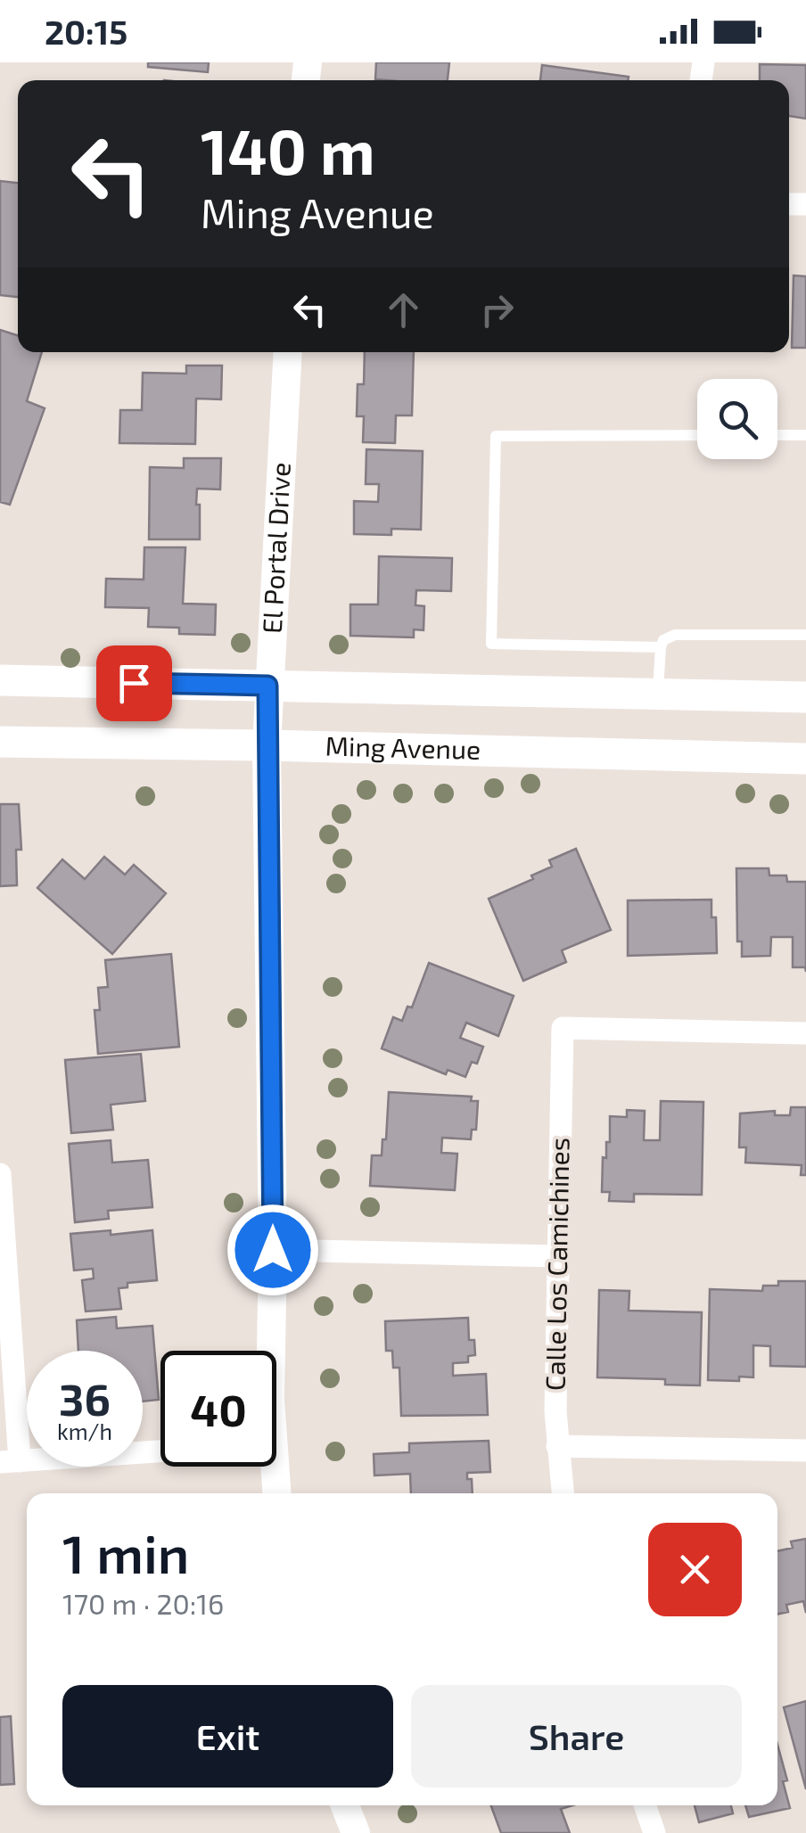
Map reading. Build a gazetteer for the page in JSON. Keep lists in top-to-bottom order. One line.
{"streets":{"main road":["Ming Avenue"],"street":["El Portal Drive","Calle Los Camichines"]},"crossings":[["El Portal Drive","Ming Avenue"]],"page":{"status":"20:15","turn":["140 m","Ming Avenue"],"speed":"36 km/h","limit":"40","heading":["1 min","170 m · 20:16"],"buttons":["Exit","Share"]}}
